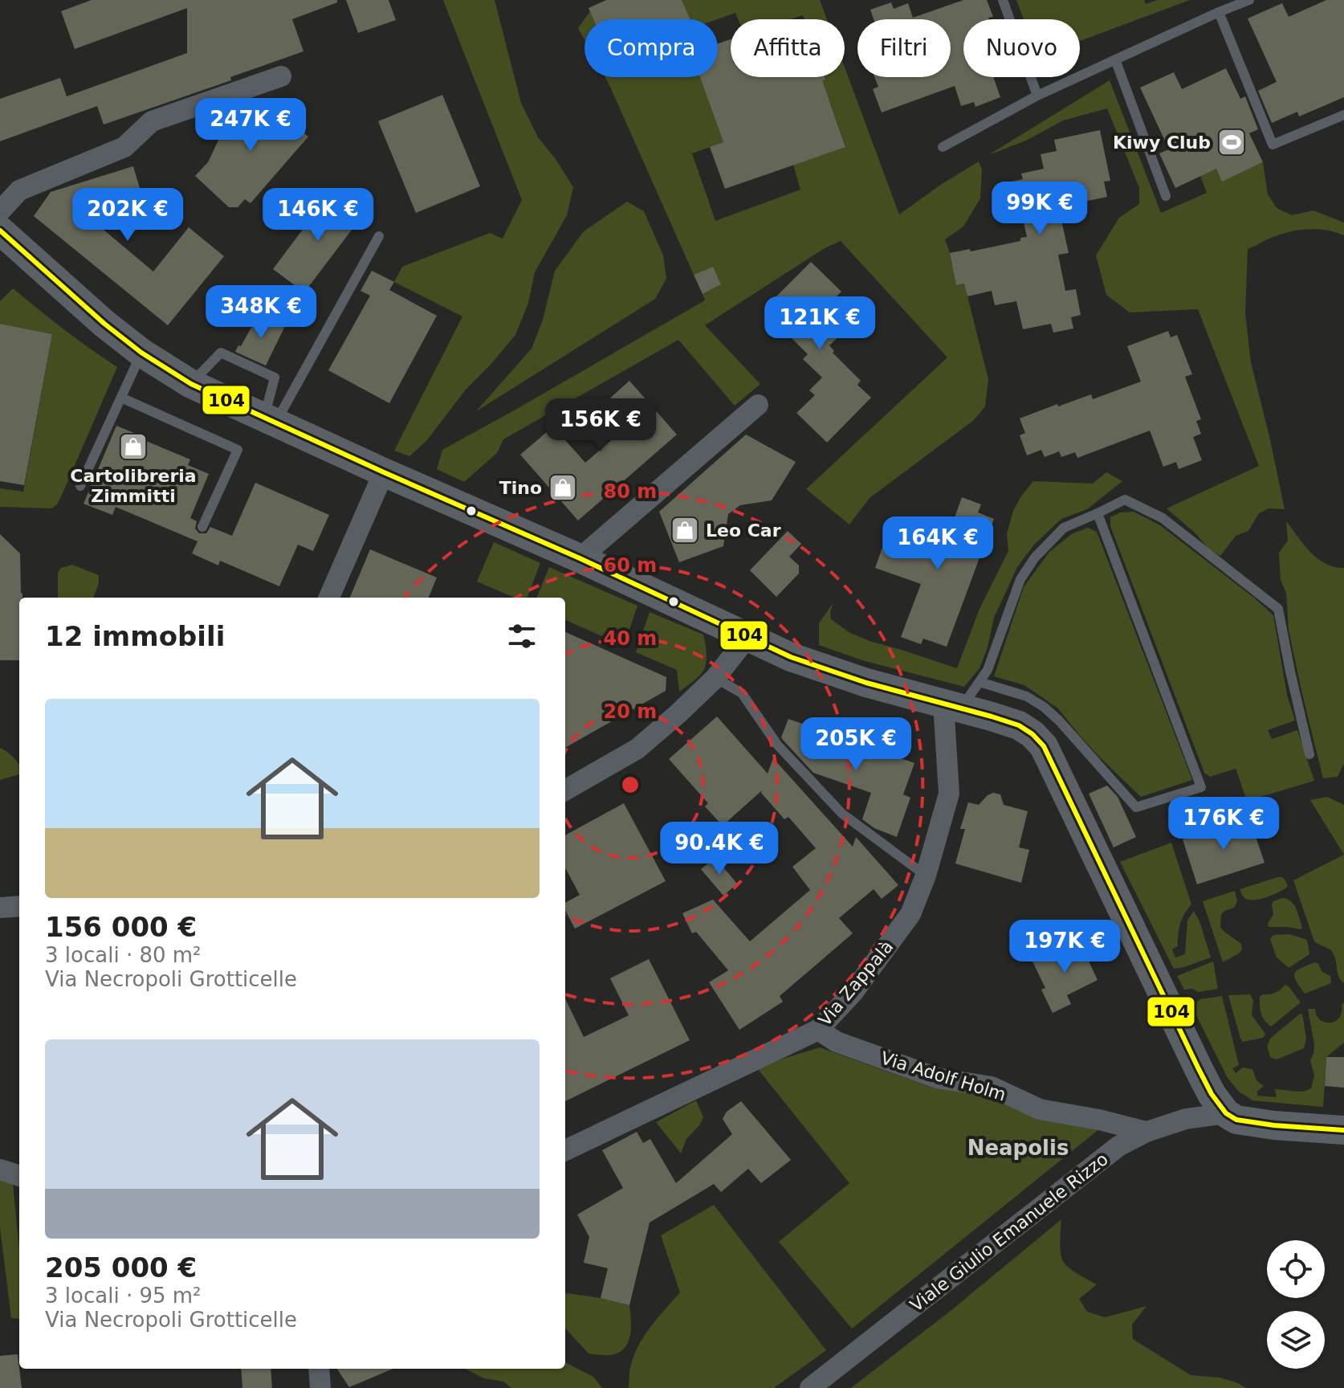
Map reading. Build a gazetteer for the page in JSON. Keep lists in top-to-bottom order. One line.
{"streets":{"street":["Via Zappalà","Via Adolf Holm","Viale Giulio Emanuele Rizzo"]},"crossings":[["Via Zappalà","Via Adolf Holm"],["Via Adolf Holm","Viale Giulio Emanuele Rizzo"]],"districts":["Neapolis"],"places":{"sports":["Kiwy Club"],"shop":["Cartolibreria Zimmitti","Tino","Leo Car"]},"lines":["transit line 104"],"page":{"chip":["Compra","Affitta","Filtri","Nuovo"],"price":["247K €","99K €","202K €","146K €","348K €","121K €","156K €","164K €","205K €","176K €","90.4K €","197K €"],"heading":"12 immobili","list":[{"name":"156 000 €","note":"3 locali · 80 m² · Via Necropoli Grotticelle"},{"name":"205 000 €","note":"3 locali · 95 m² · Via Necropoli Grotticelle"}]},"rings":["80 m","60 m","40 m","20 m"]}
